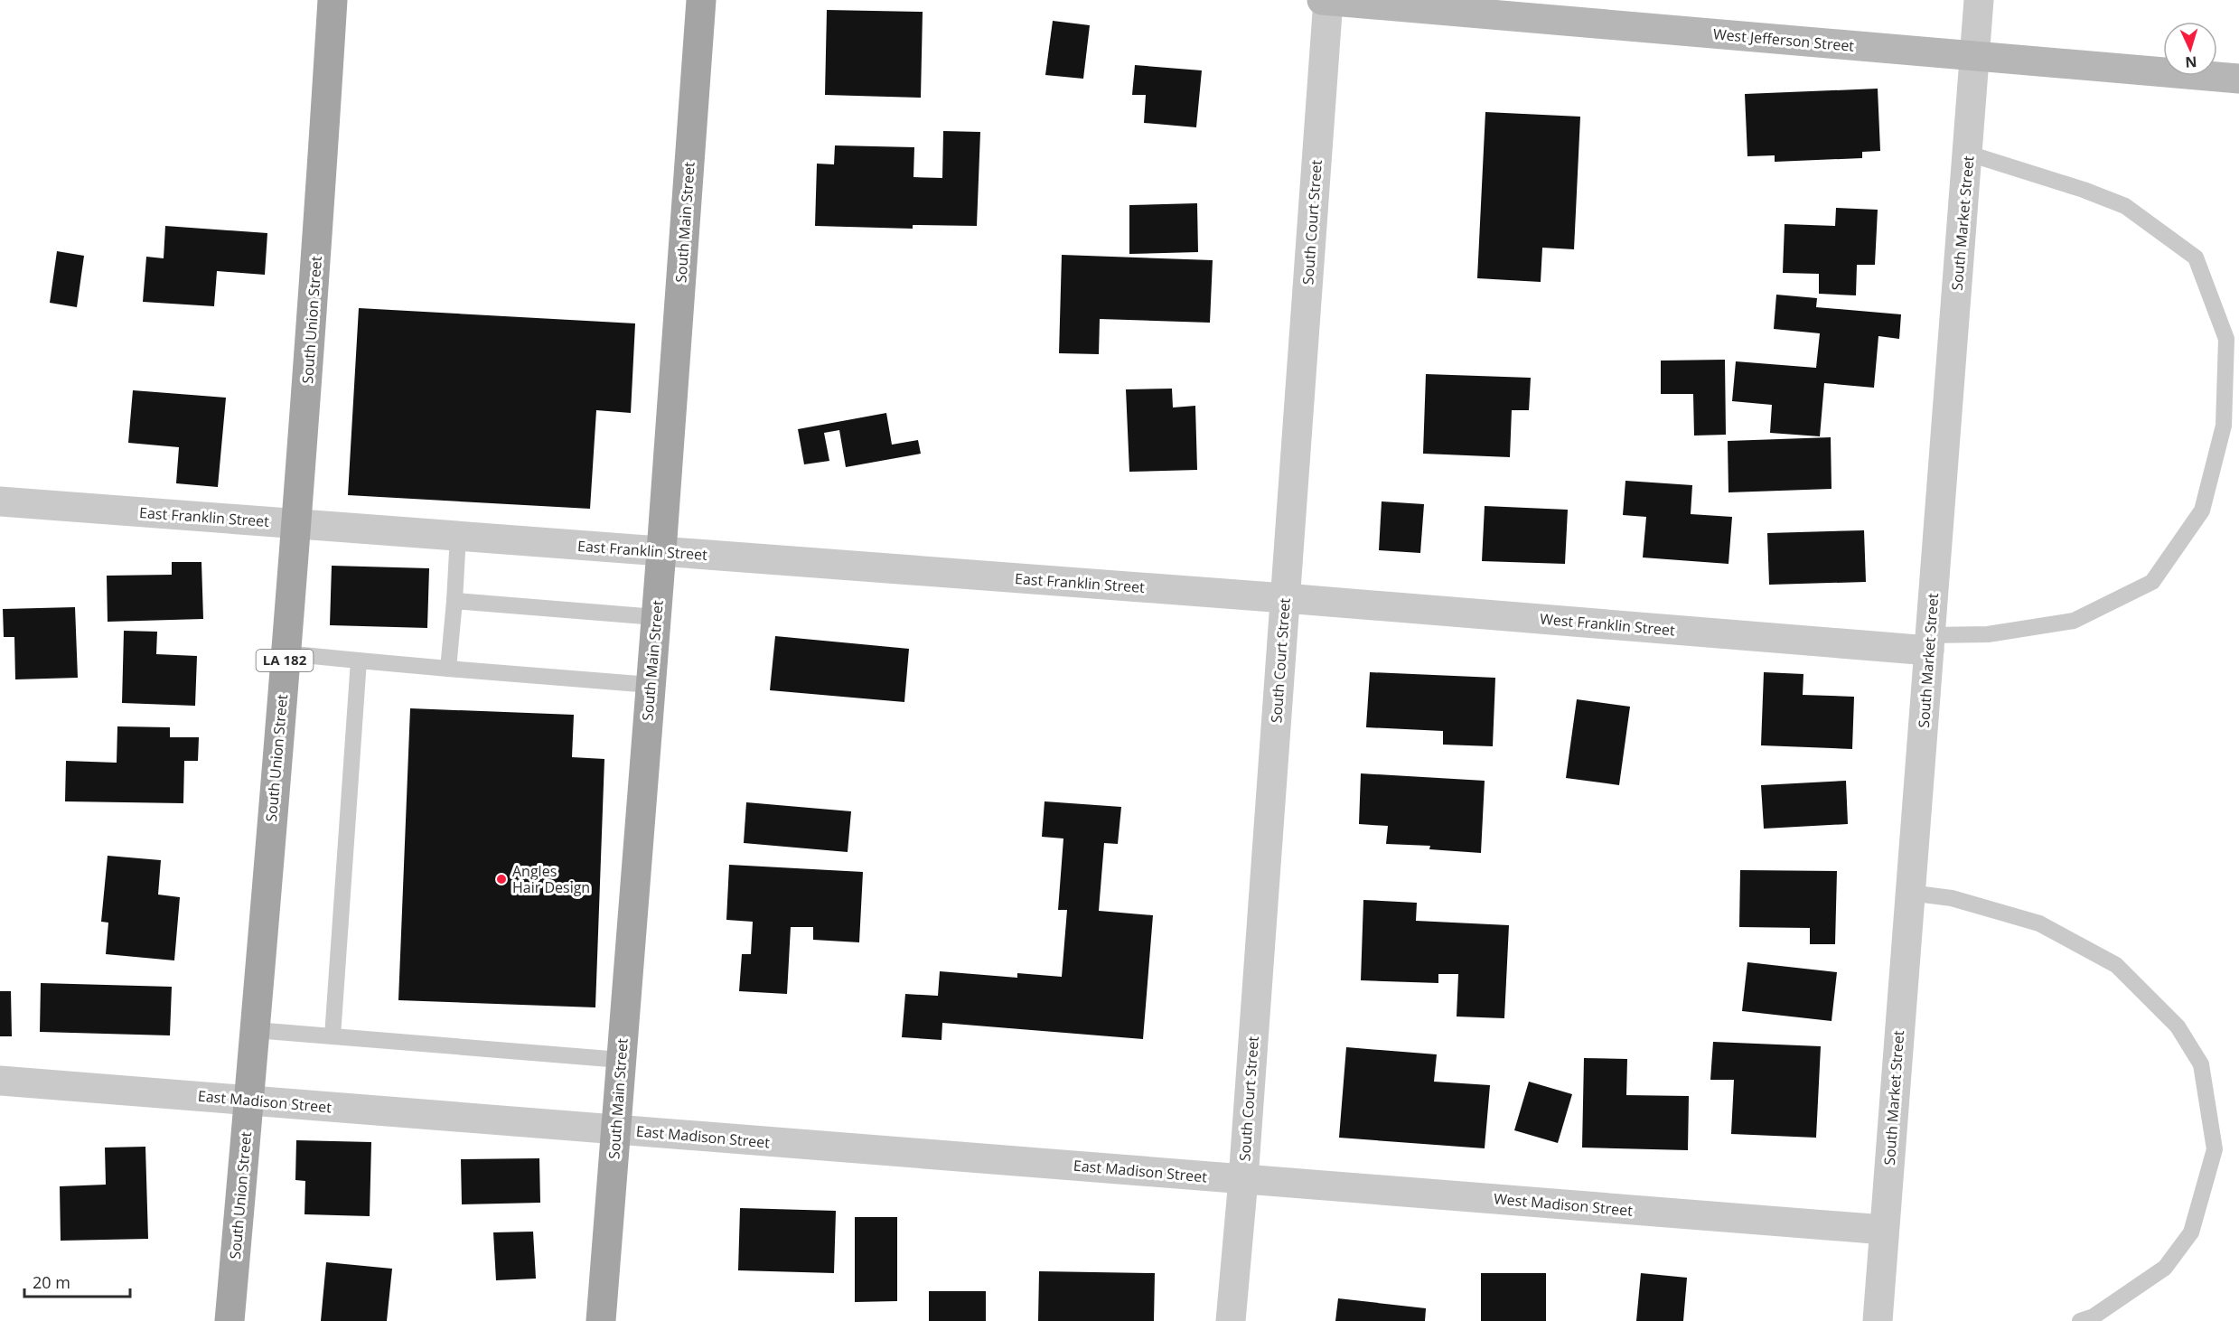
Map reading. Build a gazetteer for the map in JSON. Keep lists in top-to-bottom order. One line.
{"streets":{"main road":["South Main Street","South Union Street","LA 182"],"street":["West Jefferson Street","South Court Street","South Market Street","East Franklin Street","West Franklin Street","East Madison Street","West Madison Street"]},"crossings":[["West Jefferson Street","South Court Street"],["West Jefferson Street","South Market Street"],["South Main Street","East Franklin Street"],["South Main Street","East Madison Street"],["South Court Street","East Franklin Street"],["South Court Street","West Franklin Street"],["South Court Street","East Madison Street"],["South Court Street","West Madison Street"],["South Market Street","West Franklin Street"],["South Market Street","West Madison Street"],["South Union Street","East Franklin Street"],["South Union Street","East Madison Street"],["East Franklin Street","West Franklin Street"],["East Madison Street","West Madison Street"]],"places":["Angles Hair Design"],"scale_bar":"20 m","north":"bottom"}
